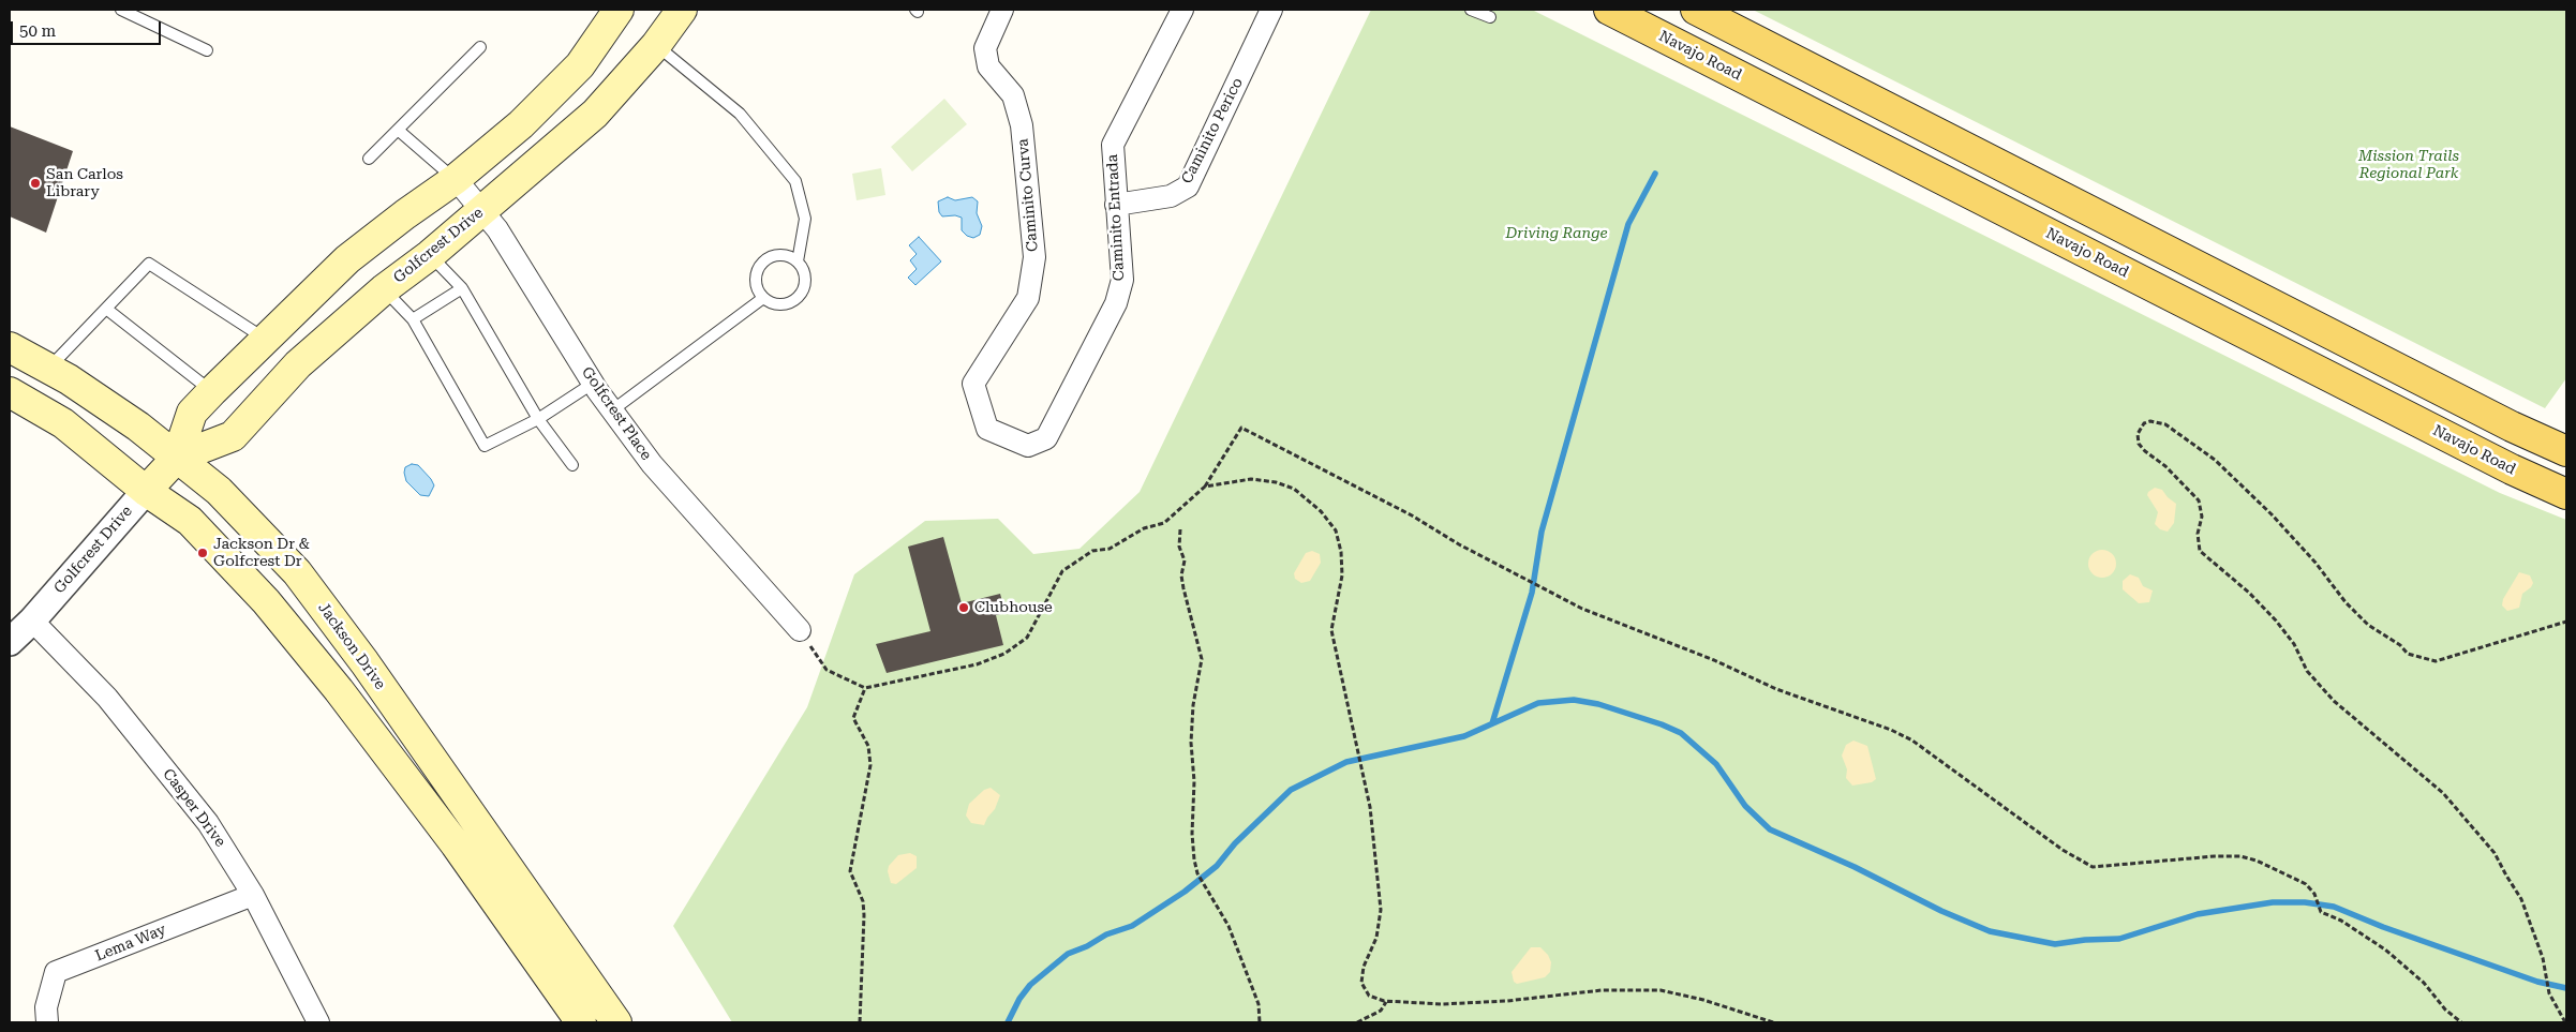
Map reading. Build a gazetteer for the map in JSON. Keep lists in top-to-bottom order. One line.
{"streets":{"main road":["Navajo Road","Golfcrest Drive","Jackson Drive"],"street":["Caminito Perico","Caminito Curva","Caminito Entrada","Golfcrest Place","Casper Drive","Lema Way"]},"crossings":[["Caminito Perico","Caminito Entrada"],["Caminito Curva","Caminito Entrada"],["Golfcrest Drive","Golfcrest Place"],["Golfcrest Drive","Jackson Drive"],["Golfcrest Drive","Casper Drive"],["Casper Drive","Lema Way"]],"parks":["Mission Trails Regional Park","Driving Range"],"places":["San Carlos Library","Jackson Dr & Golfcrest Dr","Clubhouse"],"scale_bar":"50 m"}
